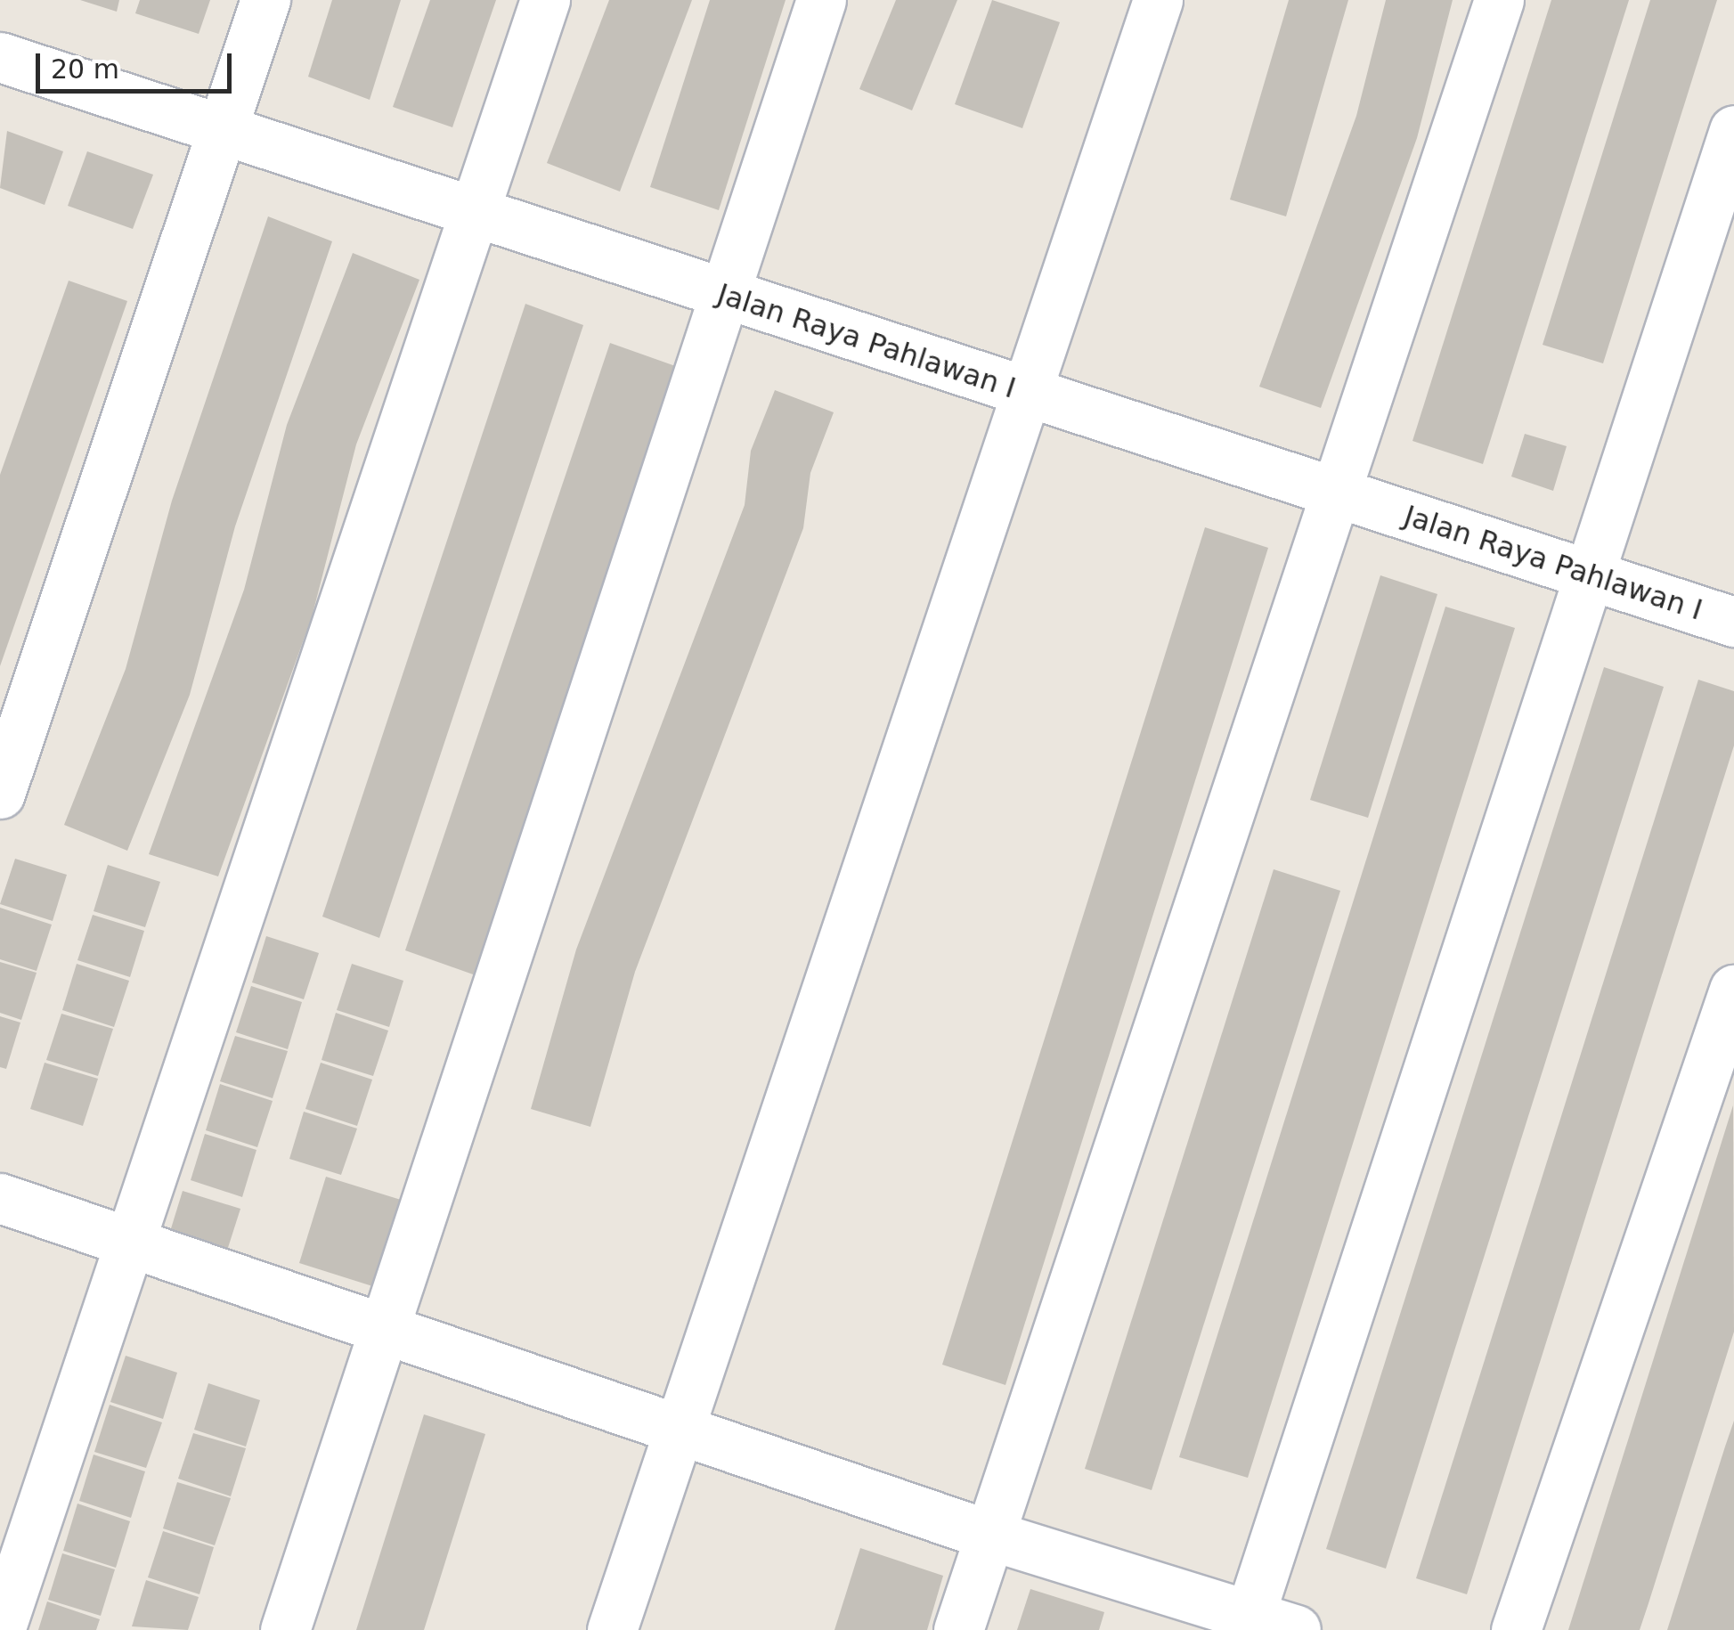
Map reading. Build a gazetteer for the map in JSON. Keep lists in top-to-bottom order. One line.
{"streets":{"street":["Jalan Raya Pahlawan I"]},"scale_bar":"20 m"}
